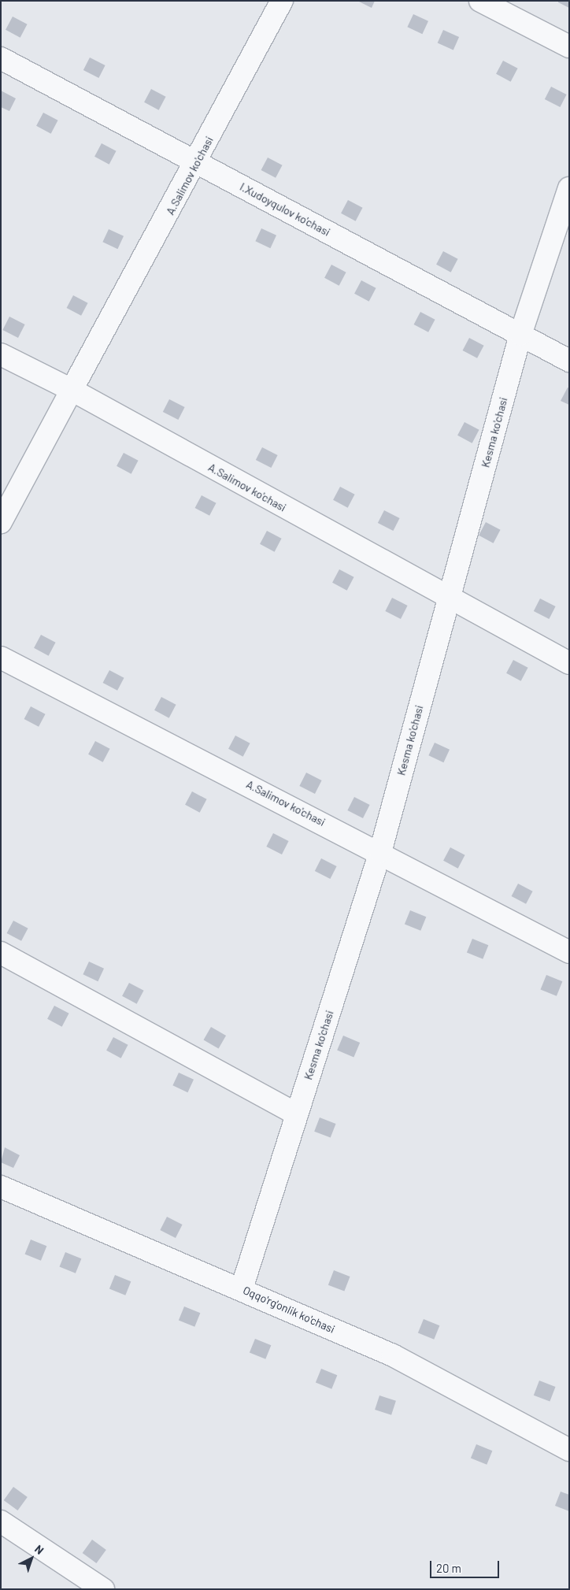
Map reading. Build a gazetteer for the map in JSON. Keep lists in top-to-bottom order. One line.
{"streets":{"street":["A.Salimov ko'chasi","I.Xudoyqulov ko'chasi","Kesma ko'chasi","Oqqo'rg'onlik ko'chasi"]},"crossings":[["A.Salimov ko'chasi","I.Xudoyqulov ko'chasi"],["A.Salimov ko'chasi","Kesma ko'chasi"],["I.Xudoyqulov ko'chasi","Kesma ko'chasi"],["Kesma ko'chasi","Oqqo'rg'onlik ko'chasi"]],"scale_bar":"20 m","north":"top right"}
